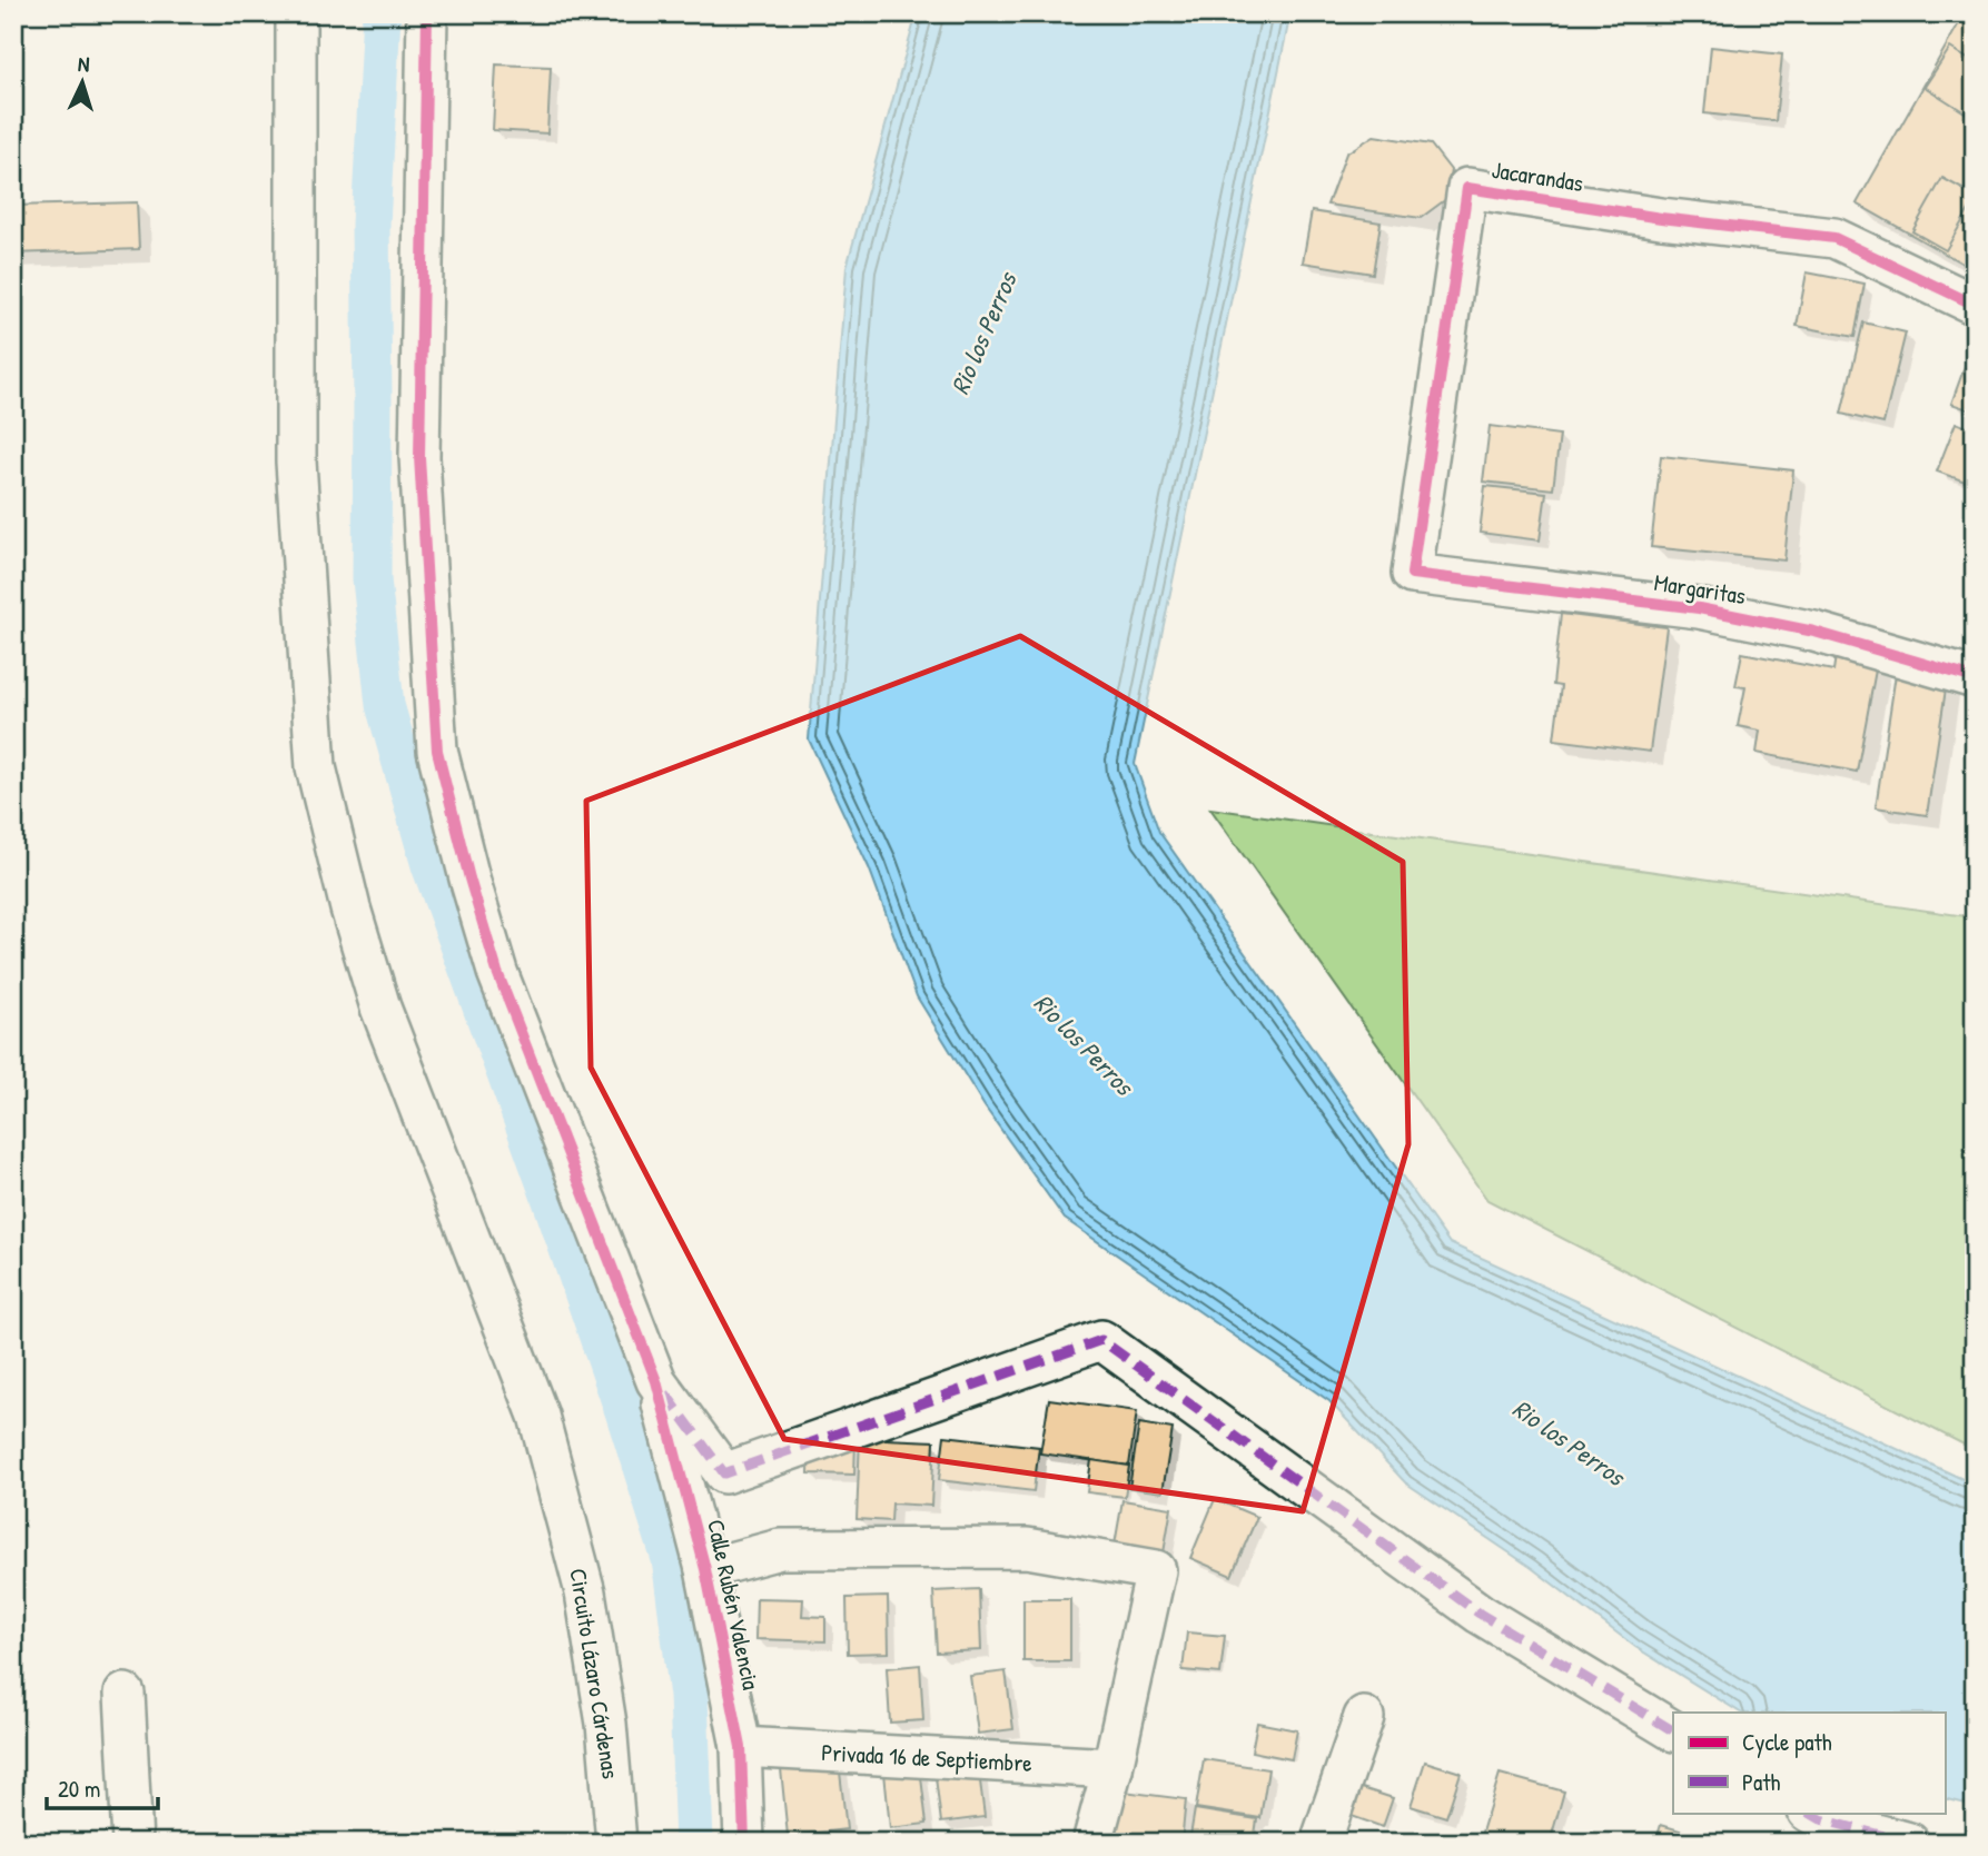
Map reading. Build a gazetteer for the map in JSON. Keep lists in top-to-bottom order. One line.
{"streets":{"street":["Jacarandas","Margaritas","Calle Rubén Valencia","Circuito Lázaro Cárdenas","Privada 16 de Septiembre"]},"crossings":[["Jacarandas","Margaritas"],["Calle Rubén Valencia","Privada 16 de Septiembre"]],"water":["Rio los Perros"],"legend":["Cycle path","Path"],"scale_bar":"20 m","north":"top"}
